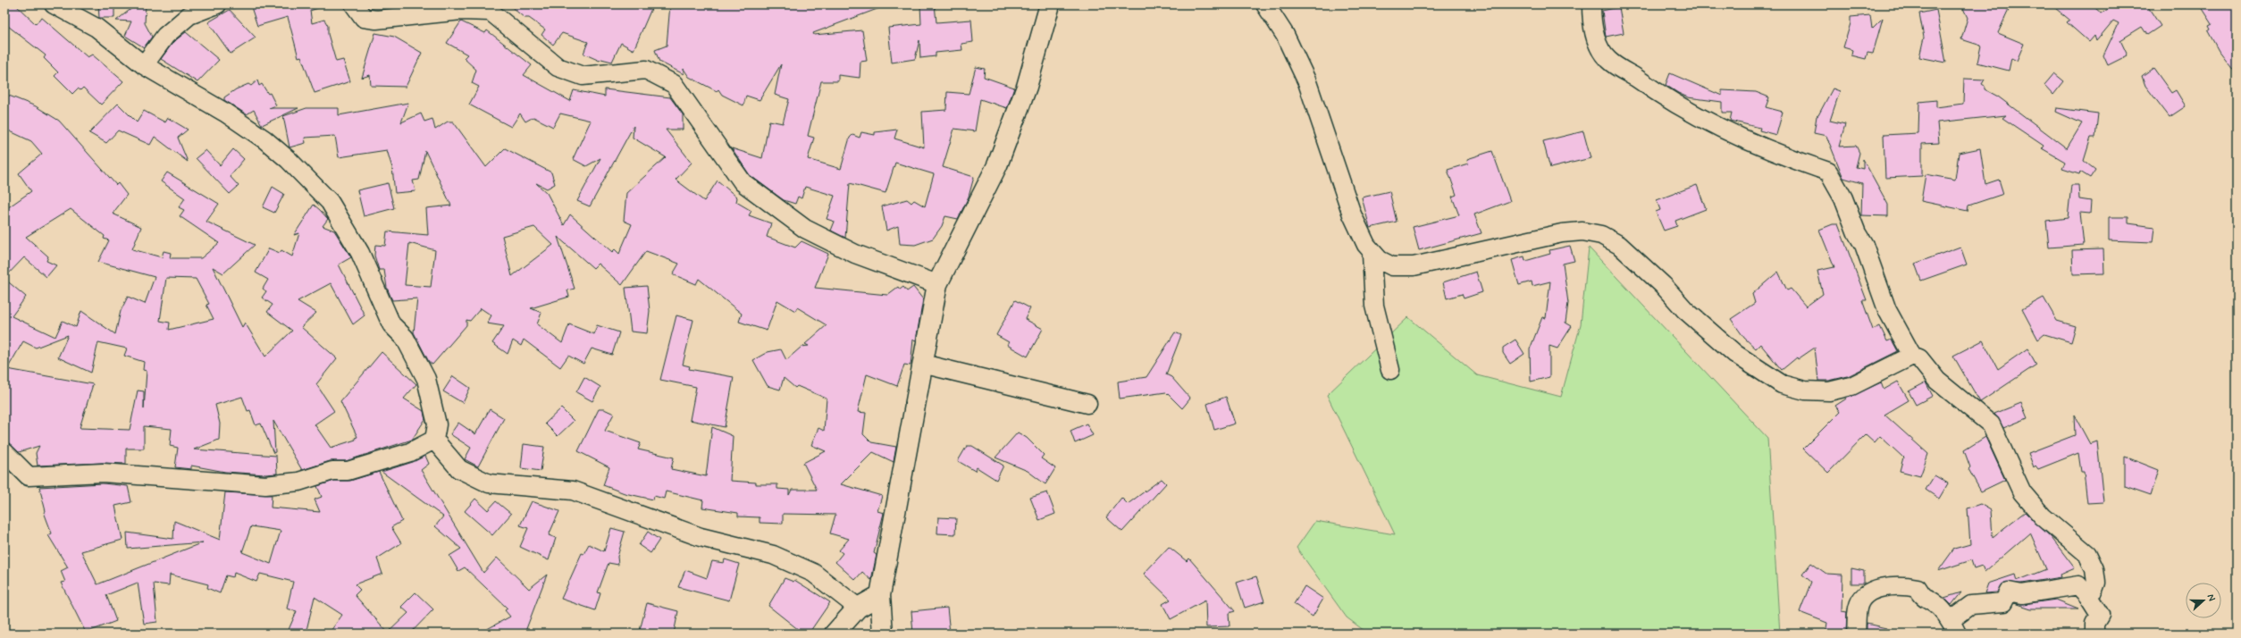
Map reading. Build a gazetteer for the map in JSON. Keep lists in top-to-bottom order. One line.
{"north":"right"}
